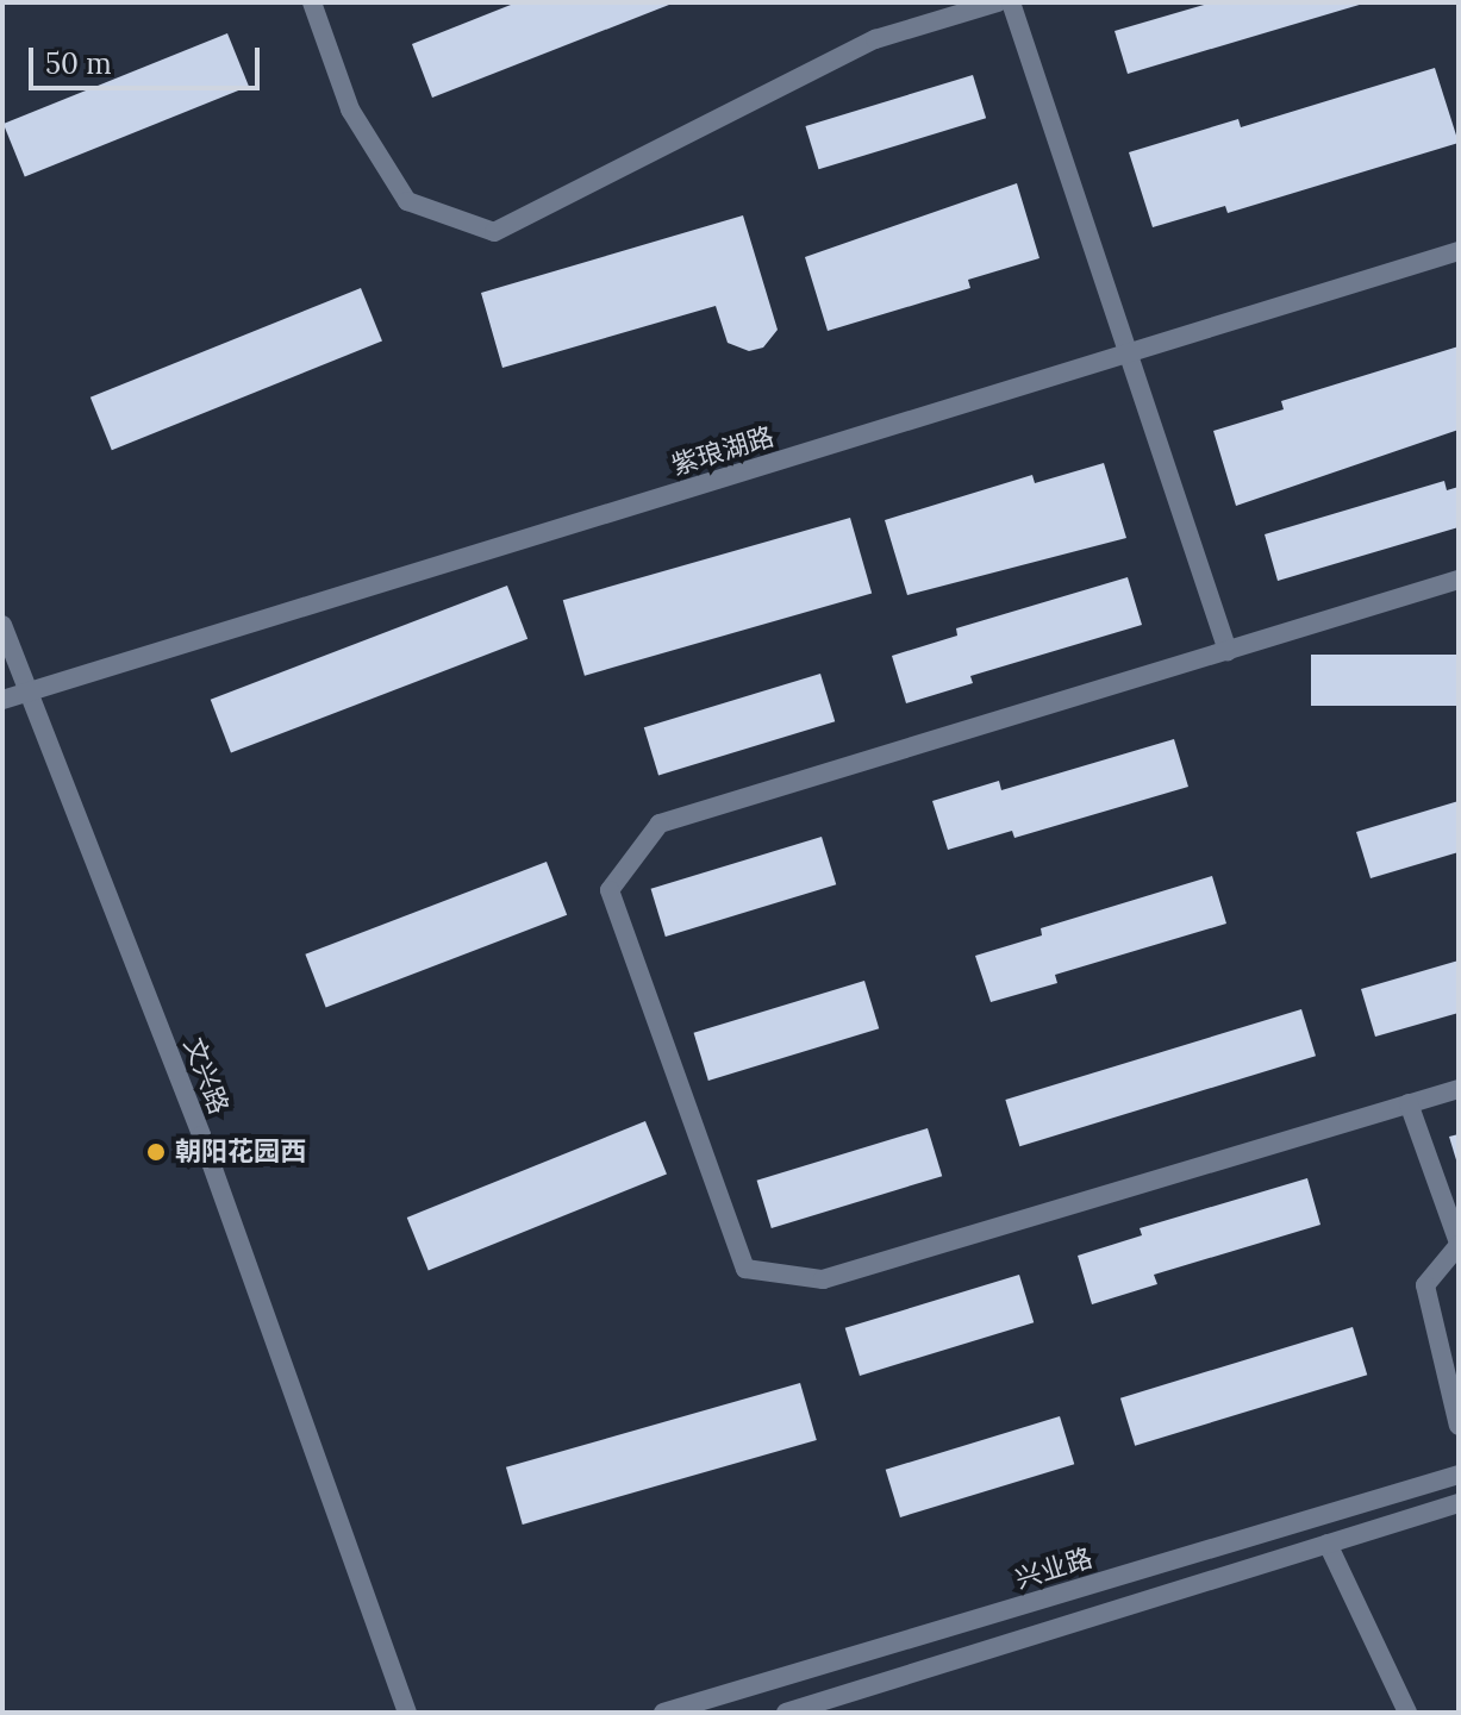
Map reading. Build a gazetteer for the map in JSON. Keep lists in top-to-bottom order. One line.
{"streets":{"street":["紫琅湖路","文兴路","兴业路"]},"crossings":[["紫琅湖路","文兴路"]],"places":["朝阳花园西"],"scale_bar":"50 m"}
